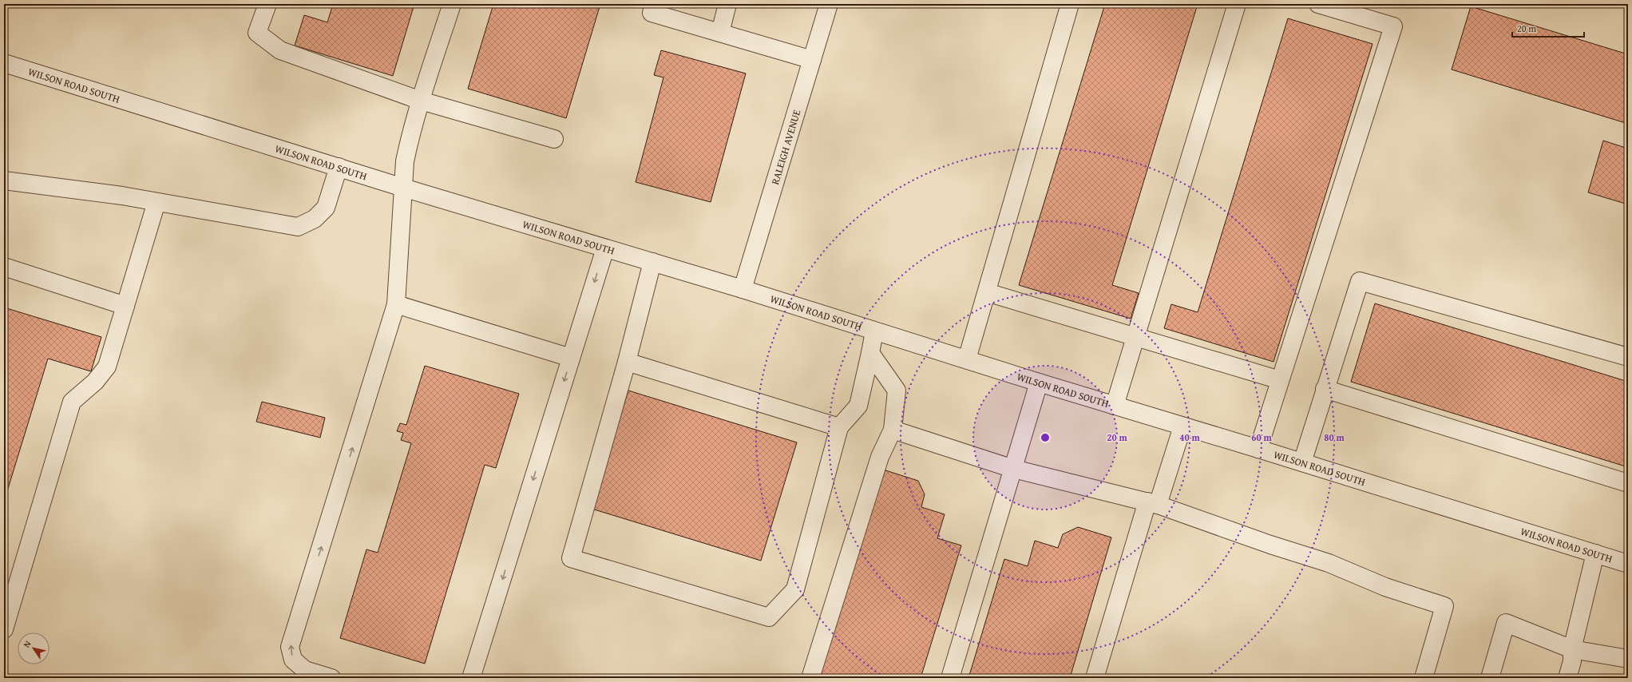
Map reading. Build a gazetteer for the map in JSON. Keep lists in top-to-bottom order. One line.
{"streets":{"street":["WILSON ROAD SOUTH","RALEIGH AVENUE"]},"crossings":[["WILSON ROAD SOUTH","RALEIGH AVENUE"]],"scale_bar":"20 m","north":"top left","rings":["20 m","40 m","60 m","80 m"]}
